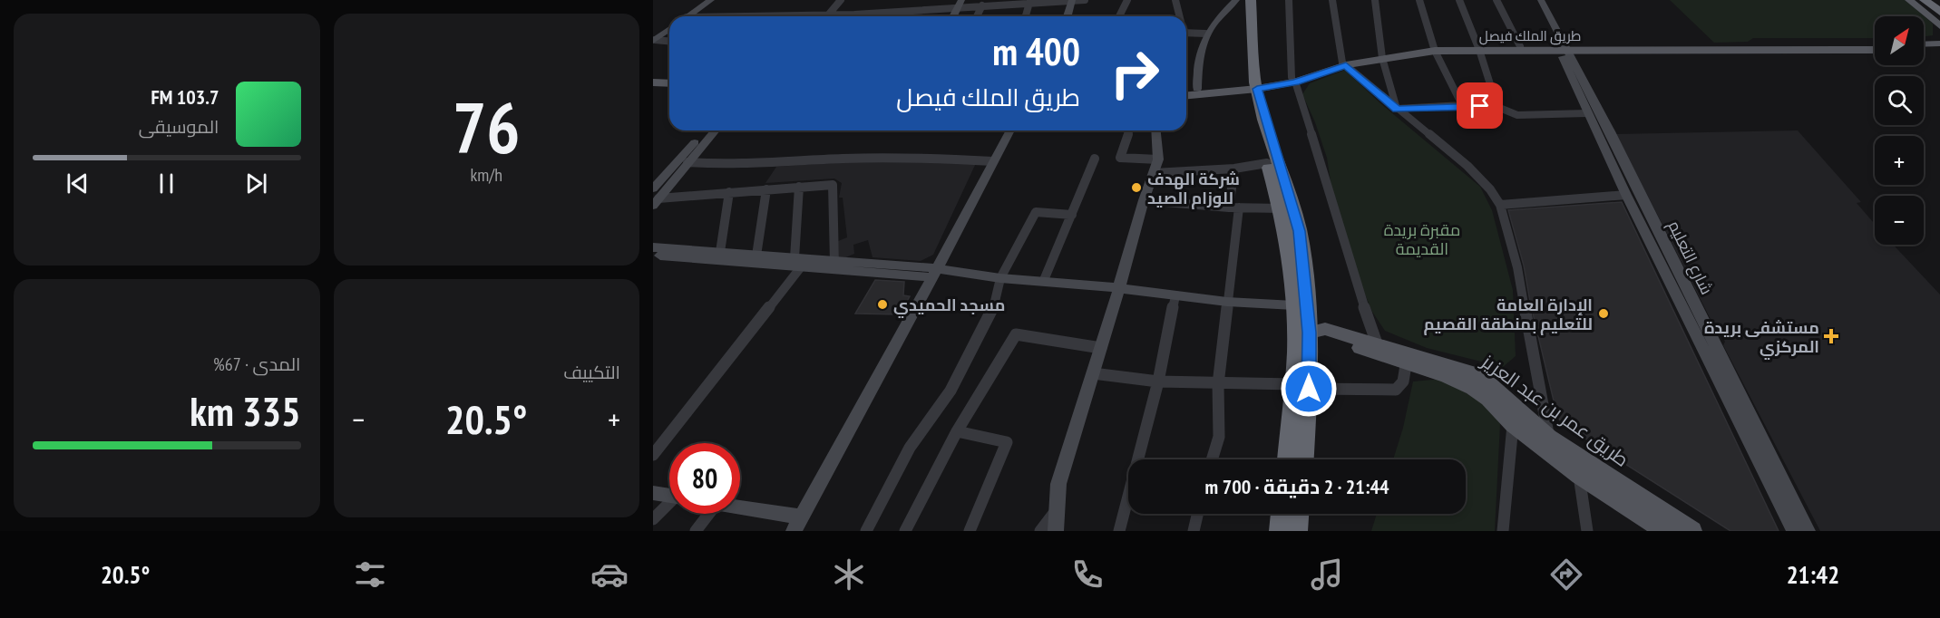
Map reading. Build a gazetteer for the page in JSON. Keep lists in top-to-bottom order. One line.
{"streets":{"main road":["طريق الملك فيصل","طريق عمر بن عبد العزيز"],"street":["شارع التعليم"]},"crossings":[["طريق الملك فيصل","شارع التعليم"]],"parks":["مقبرة بريدة القديمة"],"places":{"other":["شركة الهدف للوزام الصيد","مسجد الحميدي","الإدارة العامة للتعليم بمنطقة القصيم"],"health":["مستشفى بريدة المركزي"]},"north":"top right","page":{"tile":[["76","km/h"],"التكييف",["المدى · 67%","335 km"]],"map_buttons":["+","−"],"turn":["400 m","طريق الملك فيصل"],"song":["103.7 FM","الموسيقى"],"heat":["−","20.5°","+"],"limit":"80","trip":"21:44 · 2 دقيقة · 700 m","tabs":["21:42","20.5°"]}}
